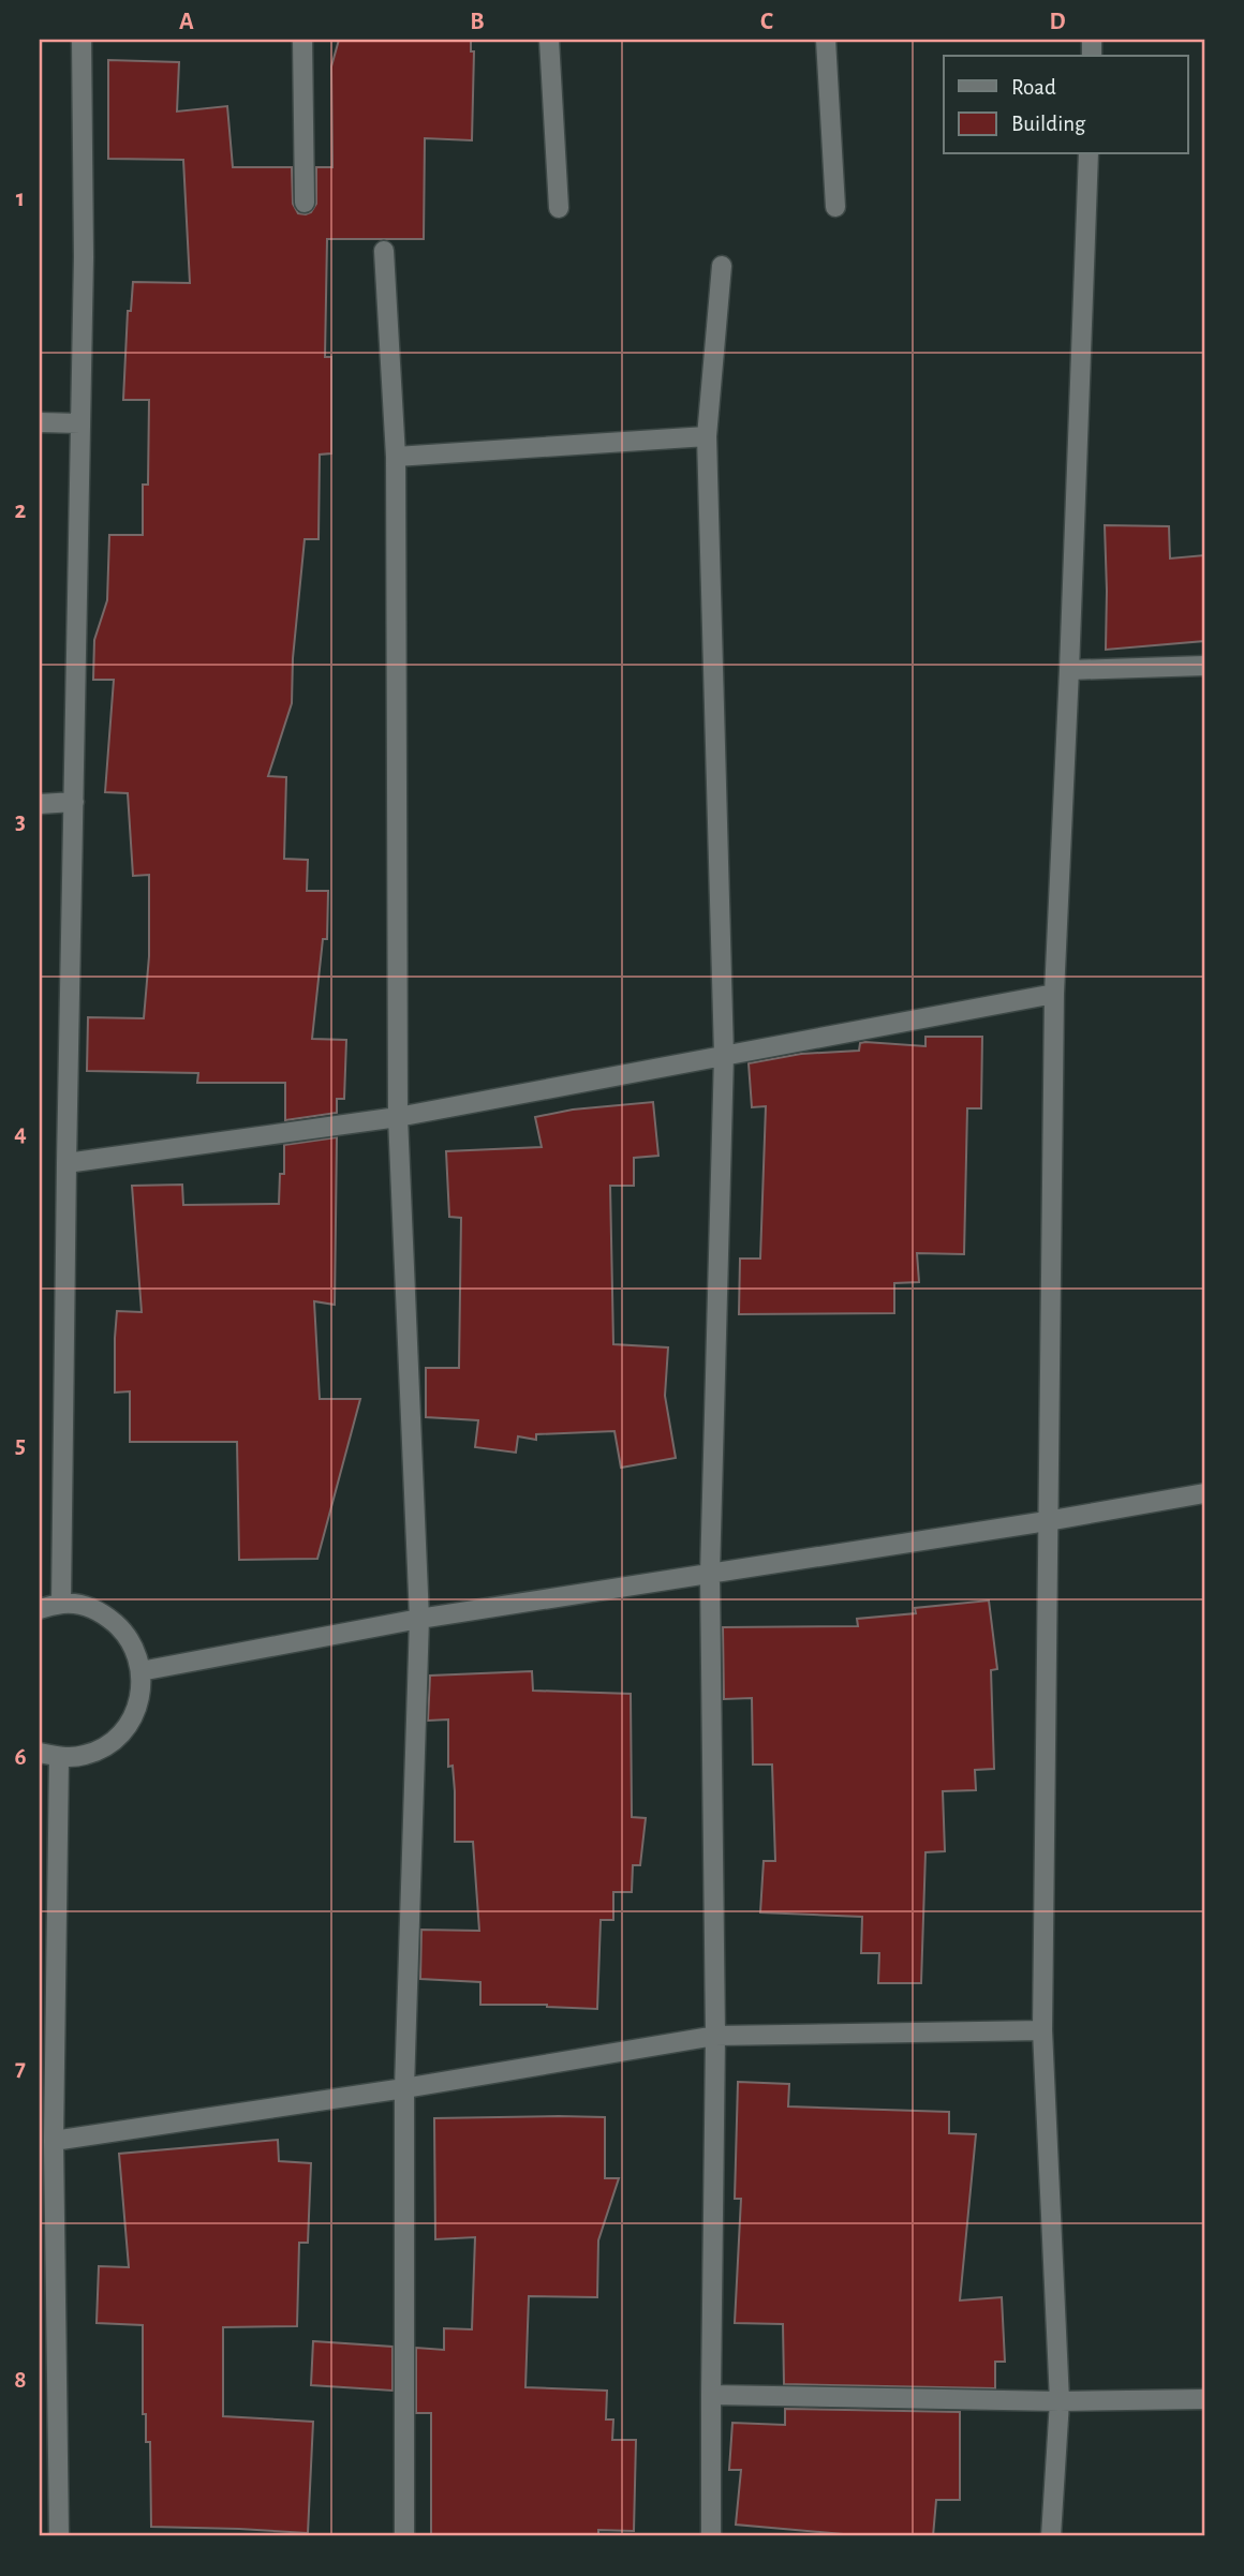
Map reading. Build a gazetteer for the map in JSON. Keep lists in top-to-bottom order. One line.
{"legend":["Road","Building"],"grid":{"columns":["A","B","C","D"],"rows":["1","2","3","4","5","6","7","8"]}}
